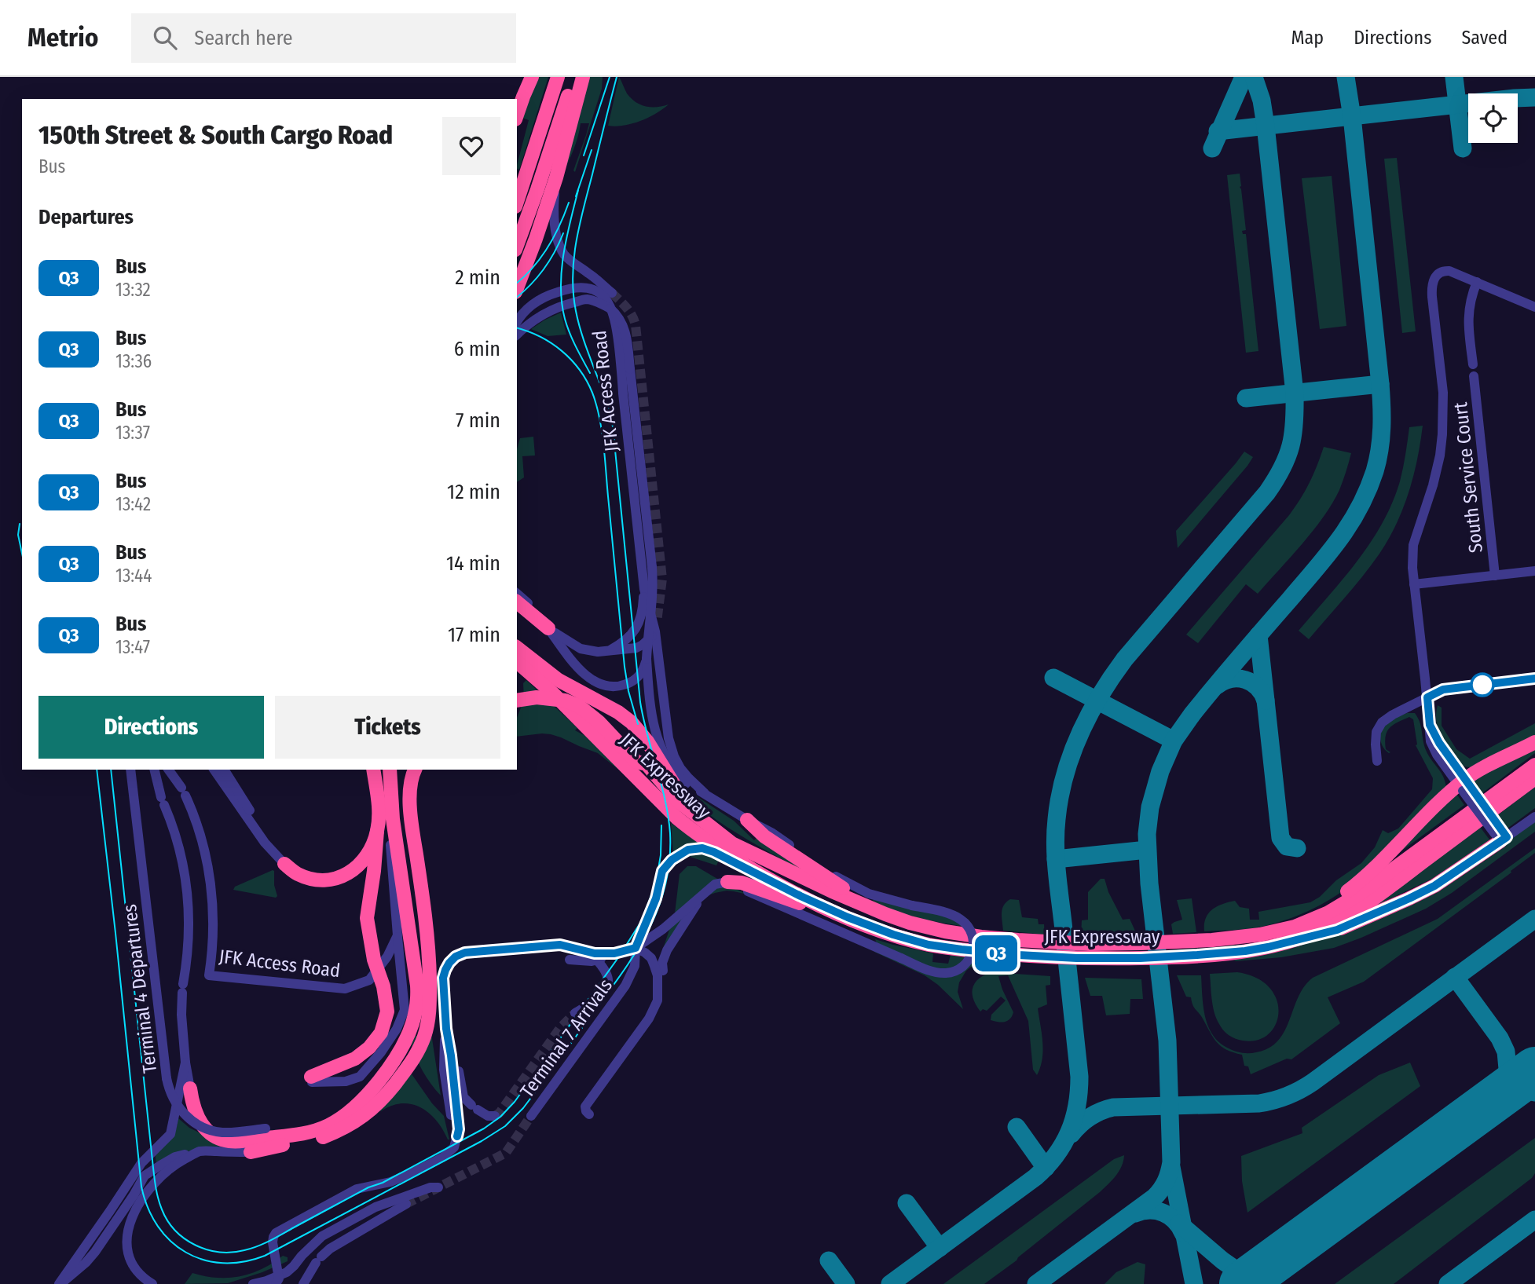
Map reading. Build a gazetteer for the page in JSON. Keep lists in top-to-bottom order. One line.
{"streets":{"highway":["JFK Expressway"],"street":["JFK Access Road","South Service Court","Terminal 4 Departures","Terminal 7 Arrivals"]},"lines":["bus line Q3"],"page":{"header":"Metrio","search":"Search here","nav":["Map","Directions","Saved"],"on_map":"Q3","heading":[["150th Street & South Cargo Road","Bus"],"Departures"],"list":[{"mark":"Q3","name":"Bus","note":"13:32","value":"2 min"},{"mark":"Q3","name":"Bus","note":"13:36","value":"6 min"},{"mark":"Q3","name":"Bus","note":"13:37","value":"7 min"},{"mark":"Q3","name":"Bus","note":"13:42","value":"12 min"},{"mark":"Q3","name":"Bus","note":"13:44","value":"14 min"},{"mark":"Q3","name":"Bus","note":"13:47","value":"17 min"}],"buttons":["Directions","Tickets"]}}
